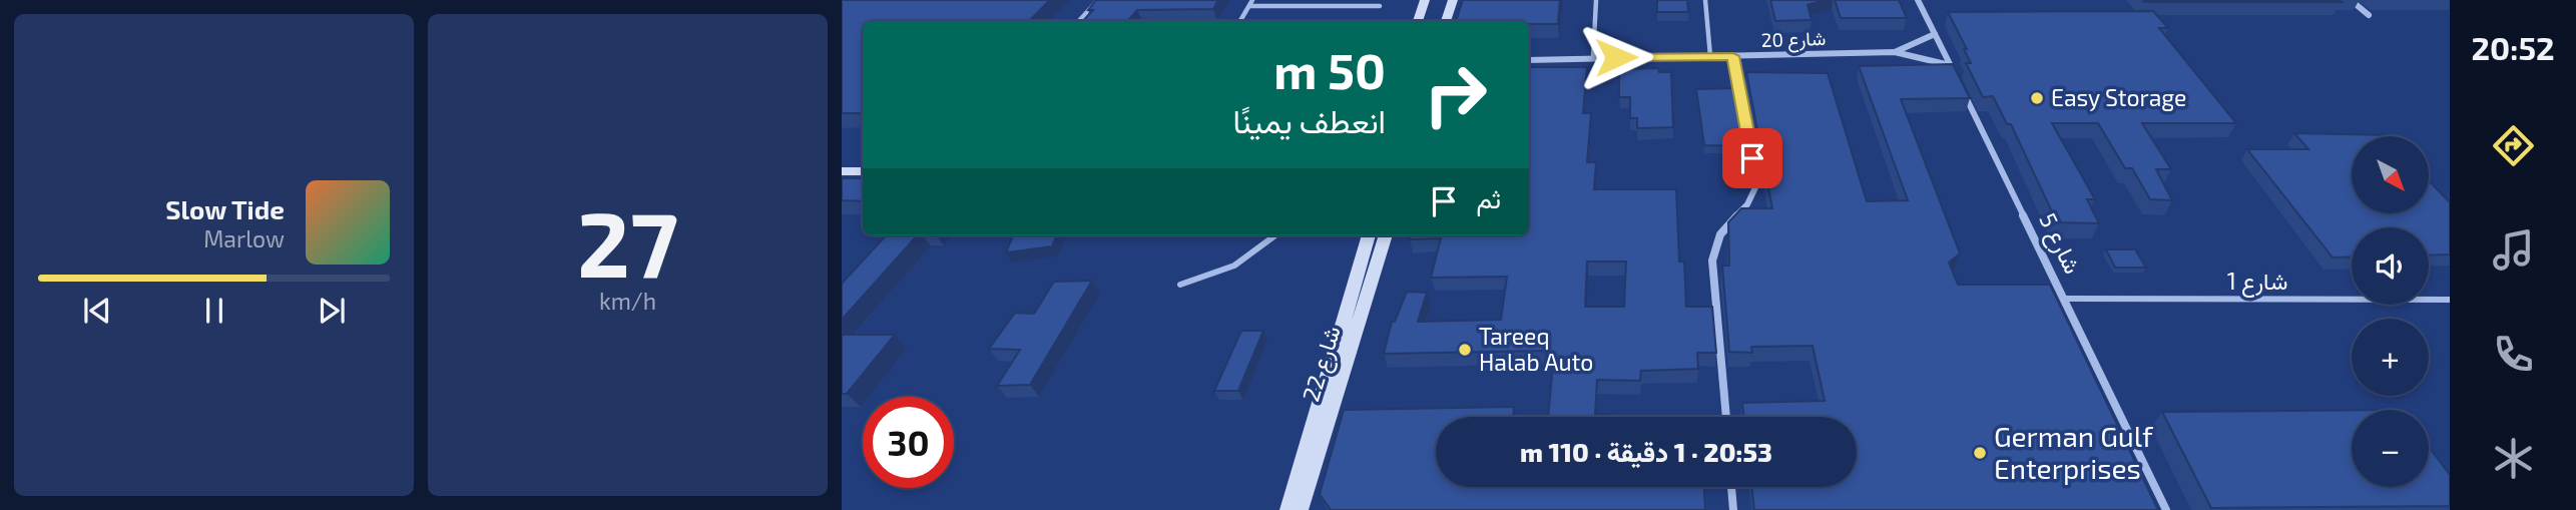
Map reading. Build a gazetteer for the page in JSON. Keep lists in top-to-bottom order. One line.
{"streets":{"street":["شارع 20","شارع 5","شارع 22"],"lane":["شارع 1"]},"crossings":[["شارع 5","شارع 1"]],"places":["Easy Storage","Tareeq Halab Auto","German Gulf Enterprises"],"north":"bottom right","page":{"tabs":"20:52","tile":["27","km/h"],"turn":["50 m","انعطف يمينًا"],"map_buttons":["+","−"],"then":"ثم","song":["Slow Tide","Marlow"],"limit":"30","trip":"20:53 · 1 دقيقة · 110 m"}}
